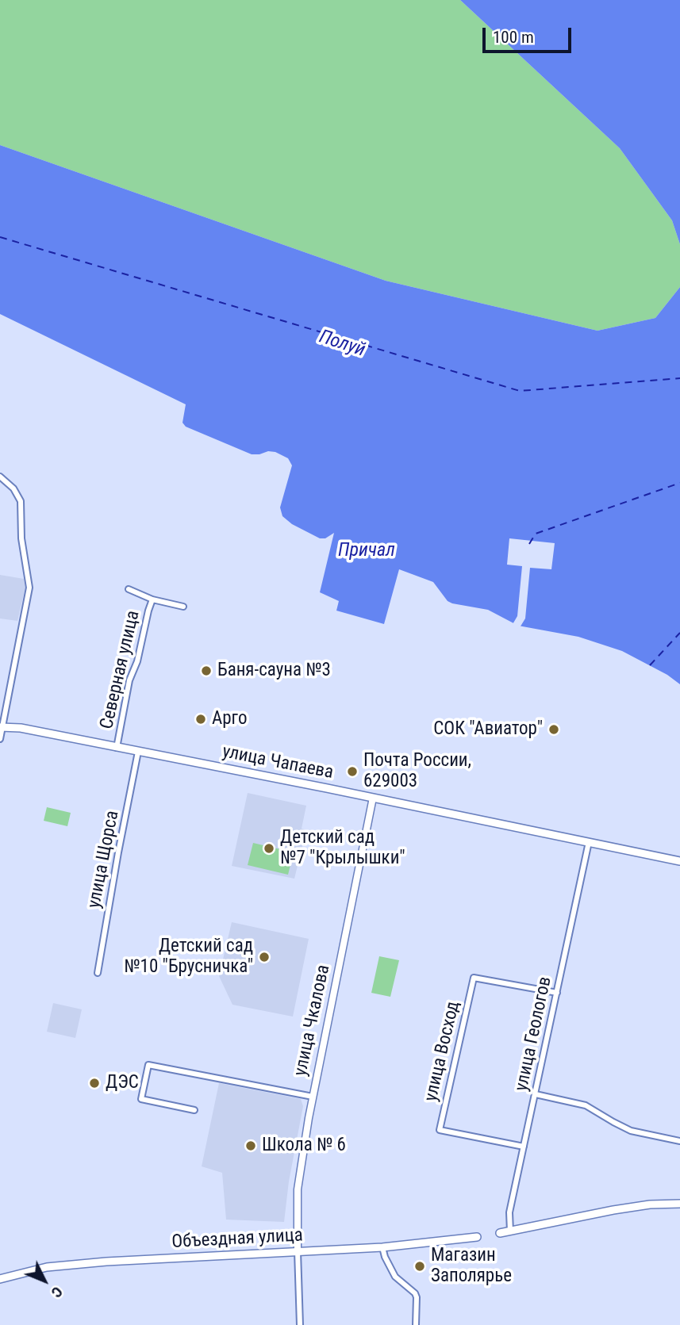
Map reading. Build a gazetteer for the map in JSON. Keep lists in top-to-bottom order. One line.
{"streets":{"main road":["улица Чапаева","Объездная улица"],"street":["Северная улица","улица Щорса","улица Чкалова","улица Геологов","улица Восход"]},"crossings":[["Северная улица","улица Чапаева"],["улица Чапаева","улица Щорса"],["улица Чапаева","улица Чкалова"],["улица Чапаева","улица Геологов"],["улица Чкалова","Объездная улица"],["улица Геологов","улица Восход"]],"water":["Полуй","Причал"],"places":["Баня-сауна №3","Арго","СОК \"Авиатор\"","Почта России, 629003","Детский сад №7 \"Крылышки\"","Детский сад №10 \"Брусничка\"","ДЭС","Школа № 6","Магазин Заполярье"],"scale_bar":"100 m","north":"bottom right"}
